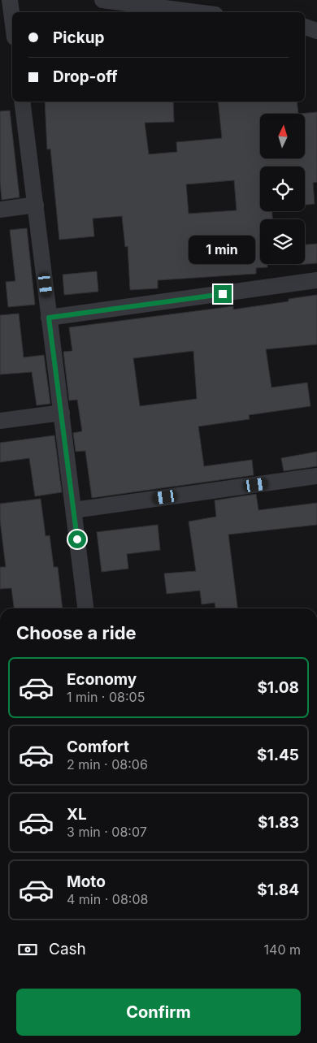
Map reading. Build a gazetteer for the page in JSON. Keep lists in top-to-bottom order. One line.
{"north":"top","page":{"banner":["Pickup","Drop-off"],"bubble":"1 min","heading":"Choose a ride","list":[{"name":"Economy","note":"1 min · 08:05","value":"$1.08"},{"name":"Comfort","note":"2 min · 08:06","value":"$1.45"},{"name":"XL","note":"3 min · 08:07","value":"$1.83"},{"name":"Moto","note":"4 min · 08:08","value":"$1.84"}],"pay":["Cash","140 m"],"buttons":"Confirm"}}
